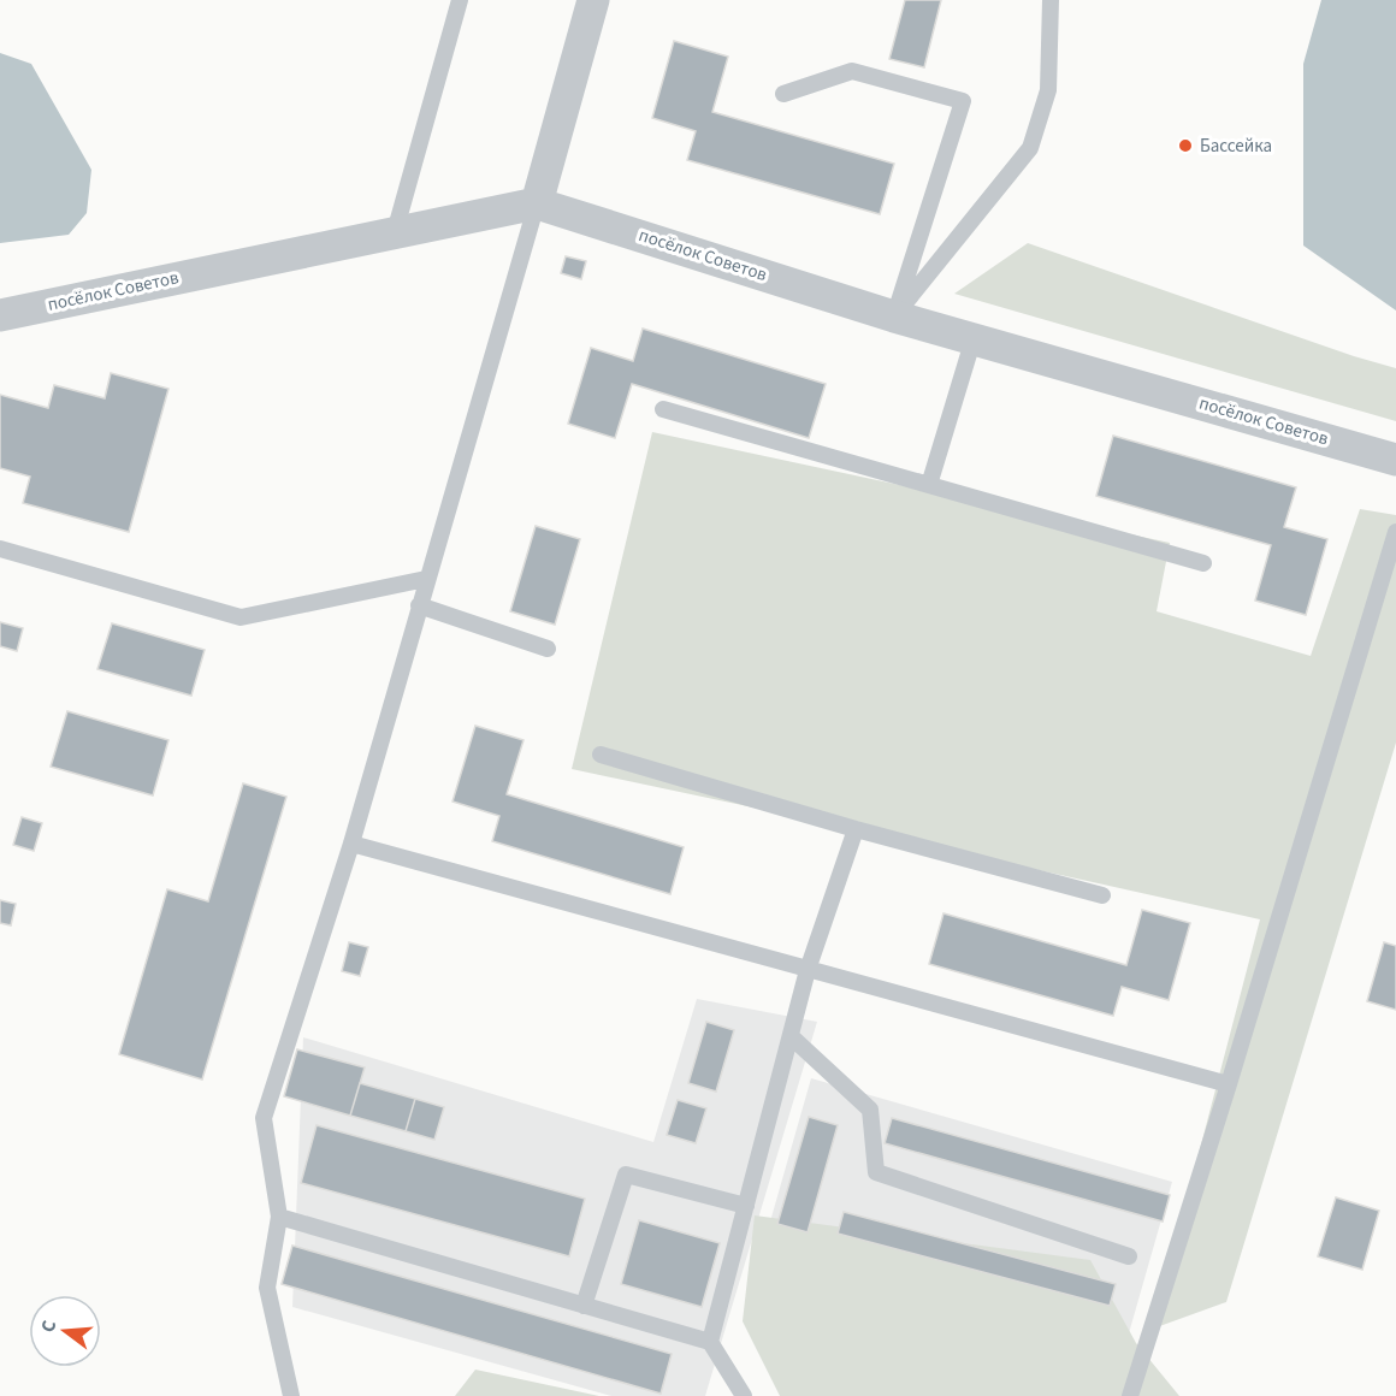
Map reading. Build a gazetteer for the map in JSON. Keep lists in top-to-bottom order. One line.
{"streets":{"street":["посёлок Советов"]},"places":["Бассейка"],"north":"left"}
